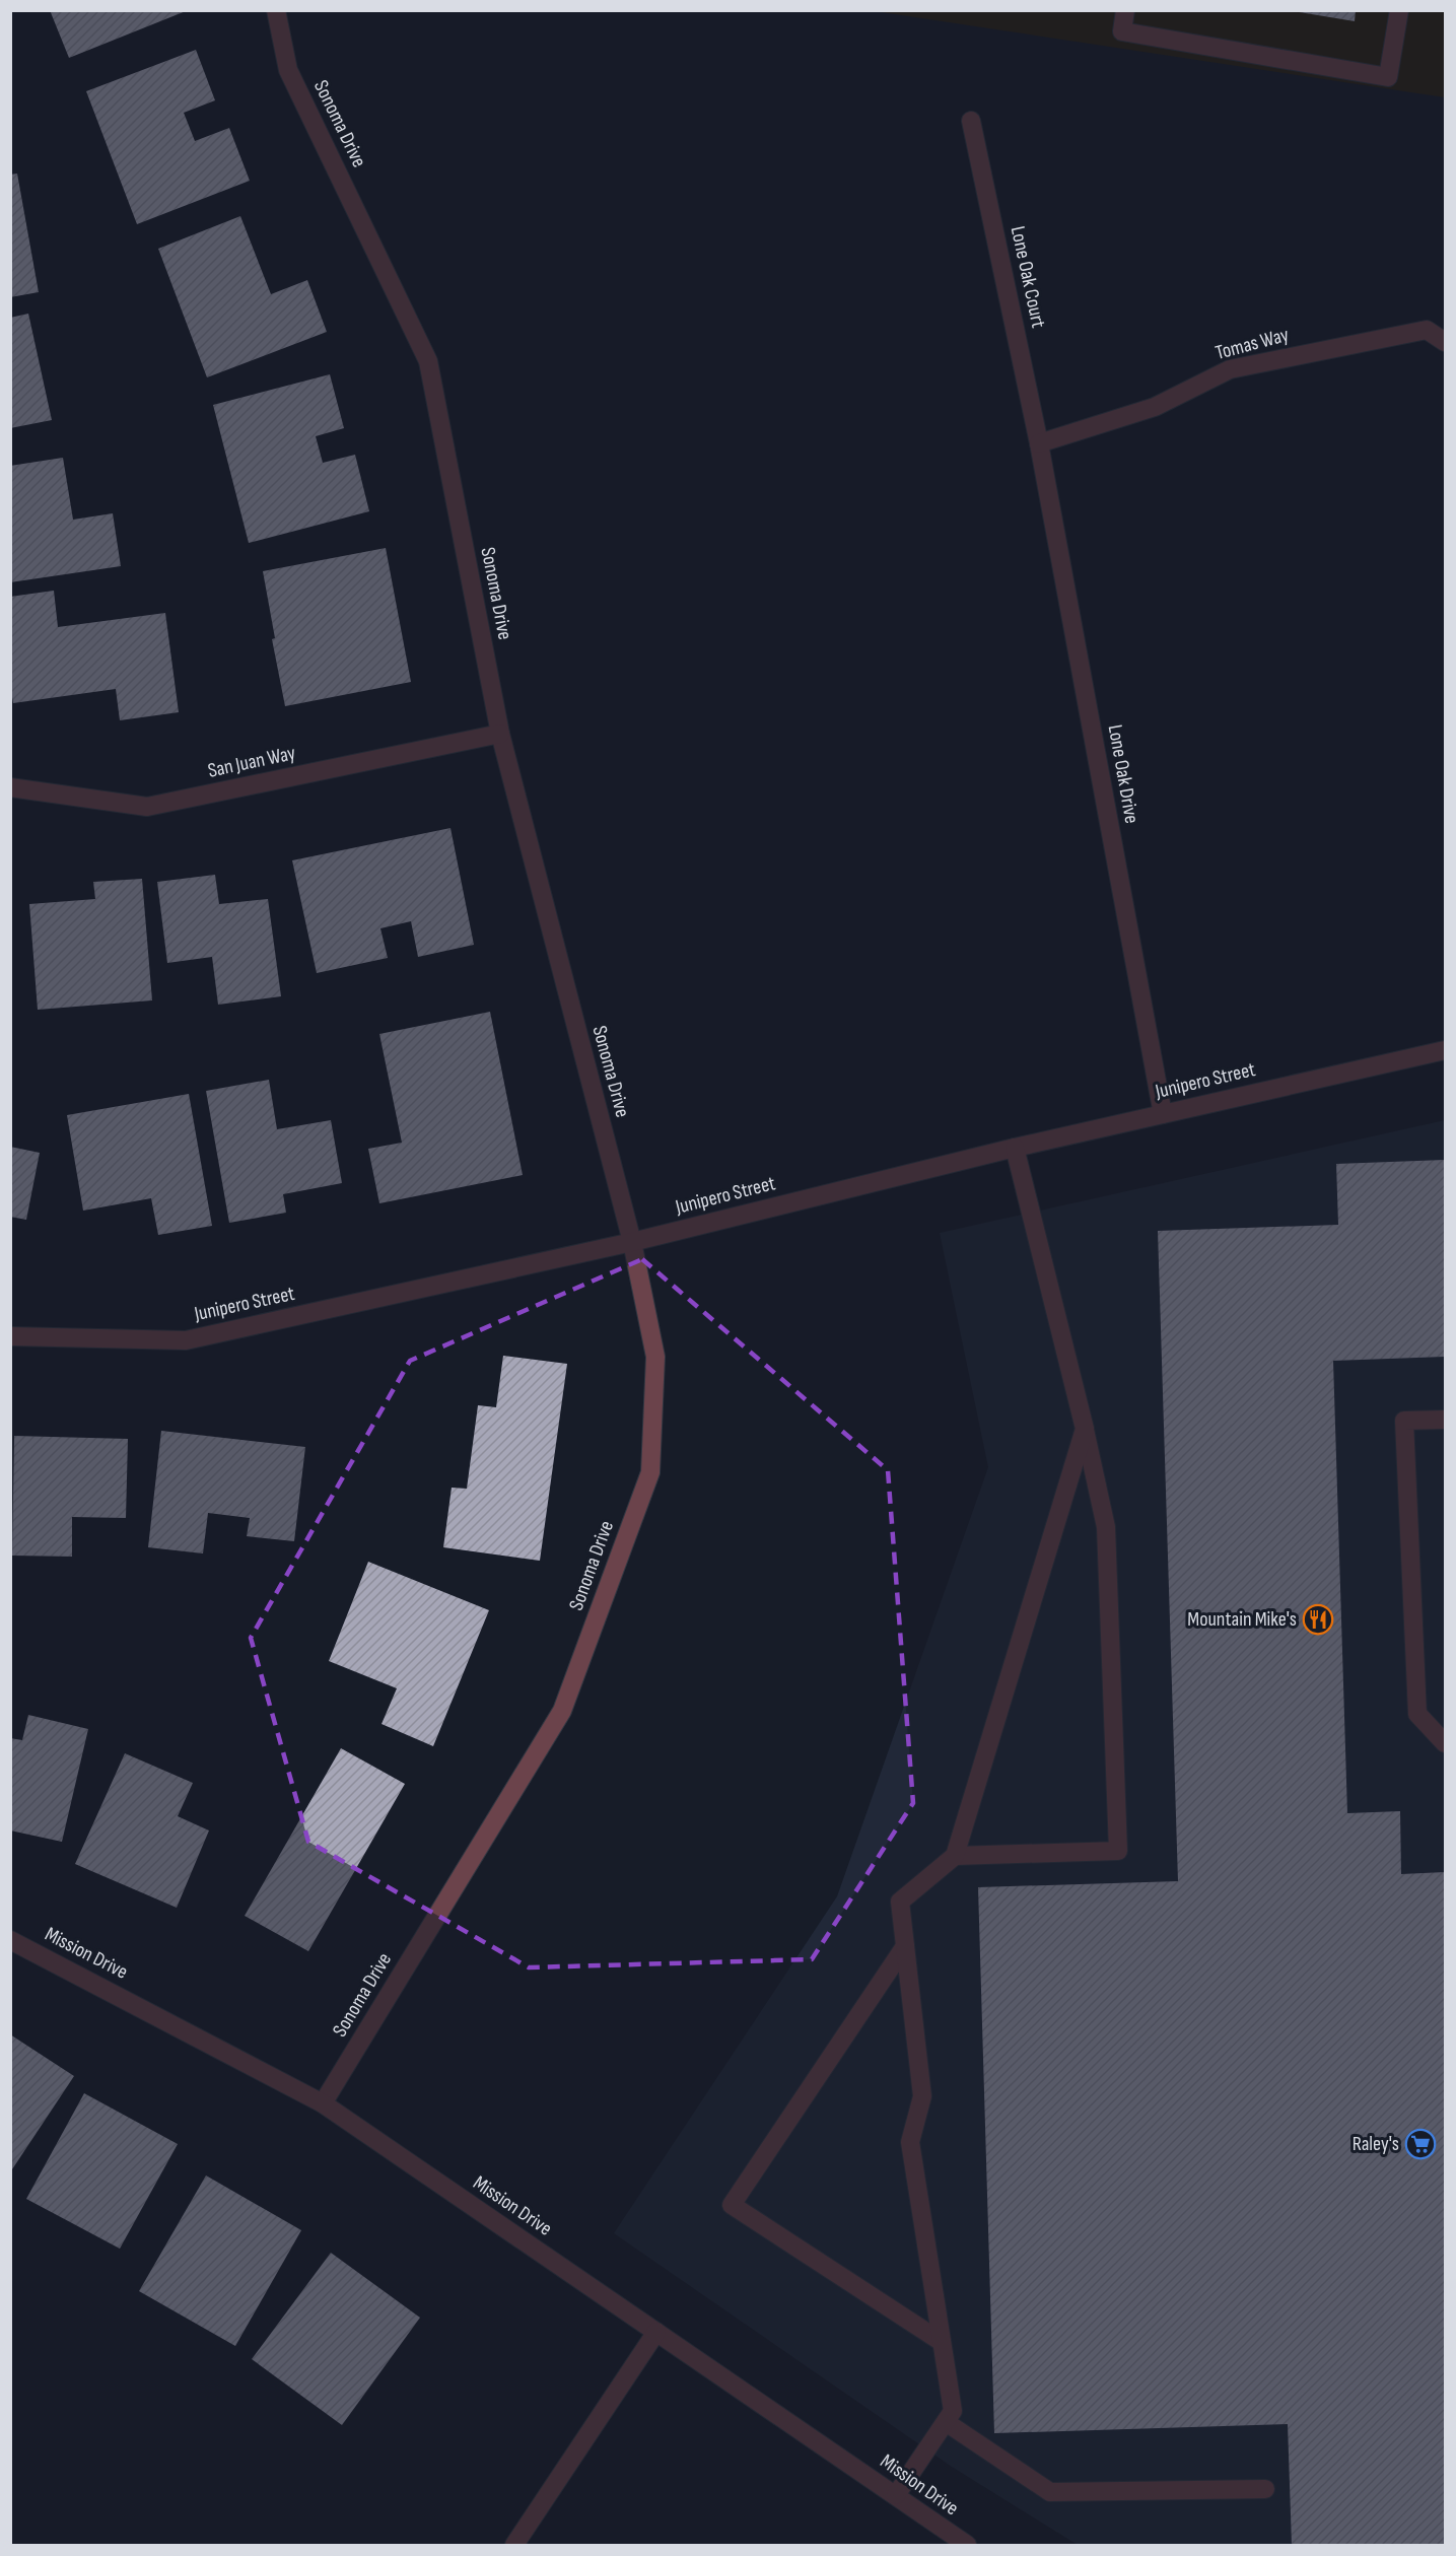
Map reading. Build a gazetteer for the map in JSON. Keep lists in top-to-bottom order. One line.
{"streets":{"street":["Sonoma Drive","Lone Oak Court","Tomas Way","San Juan Way","Lone Oak Drive","Junipero Street","Mission Drive"]},"crossings":[["Sonoma Drive","San Juan Way"],["Sonoma Drive","Junipero Street"],["Sonoma Drive","Mission Drive"],["Lone Oak Court","Tomas Way"],["Lone Oak Court","Lone Oak Drive"],["Tomas Way","Lone Oak Drive"],["Lone Oak Drive","Junipero Street"]],"places":{"restaurant":["Mountain Mike's"],"supermarket":["Raley's"]}}
